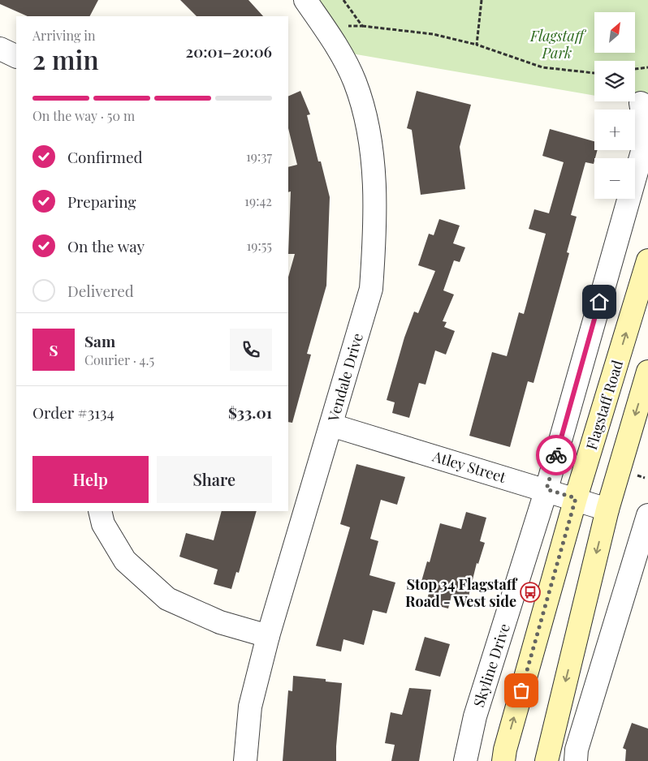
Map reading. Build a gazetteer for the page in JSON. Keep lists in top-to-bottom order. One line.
{"streets":{"main road":["Flagstaff Road"],"street":["Vendale Drive","Atley Street","Skyline Drive"]},"crossings":[["Vendale Drive","Atley Street"],["Flagstaff Road","Atley Street"],["Atley Street","Skyline Drive"]],"parks":["Flagstaff Park"],"places":{"bus stop":["Stop 34 Flagstaff Road - West side"]},"north":"top right","page":{"map_buttons":["+","−"],"heading":["2 min","Arriving in","20:01–20:06"],"panel":["Sam","Courier · 4.5","Order #3134","$33.01"],"bar":"On the way · 50 m","list":[["Confirmed","19:37"],["Preparing","19:42"],["On the way","19:55"],"Delivered"],"round":"S","buttons":["Help","Share"]}}
